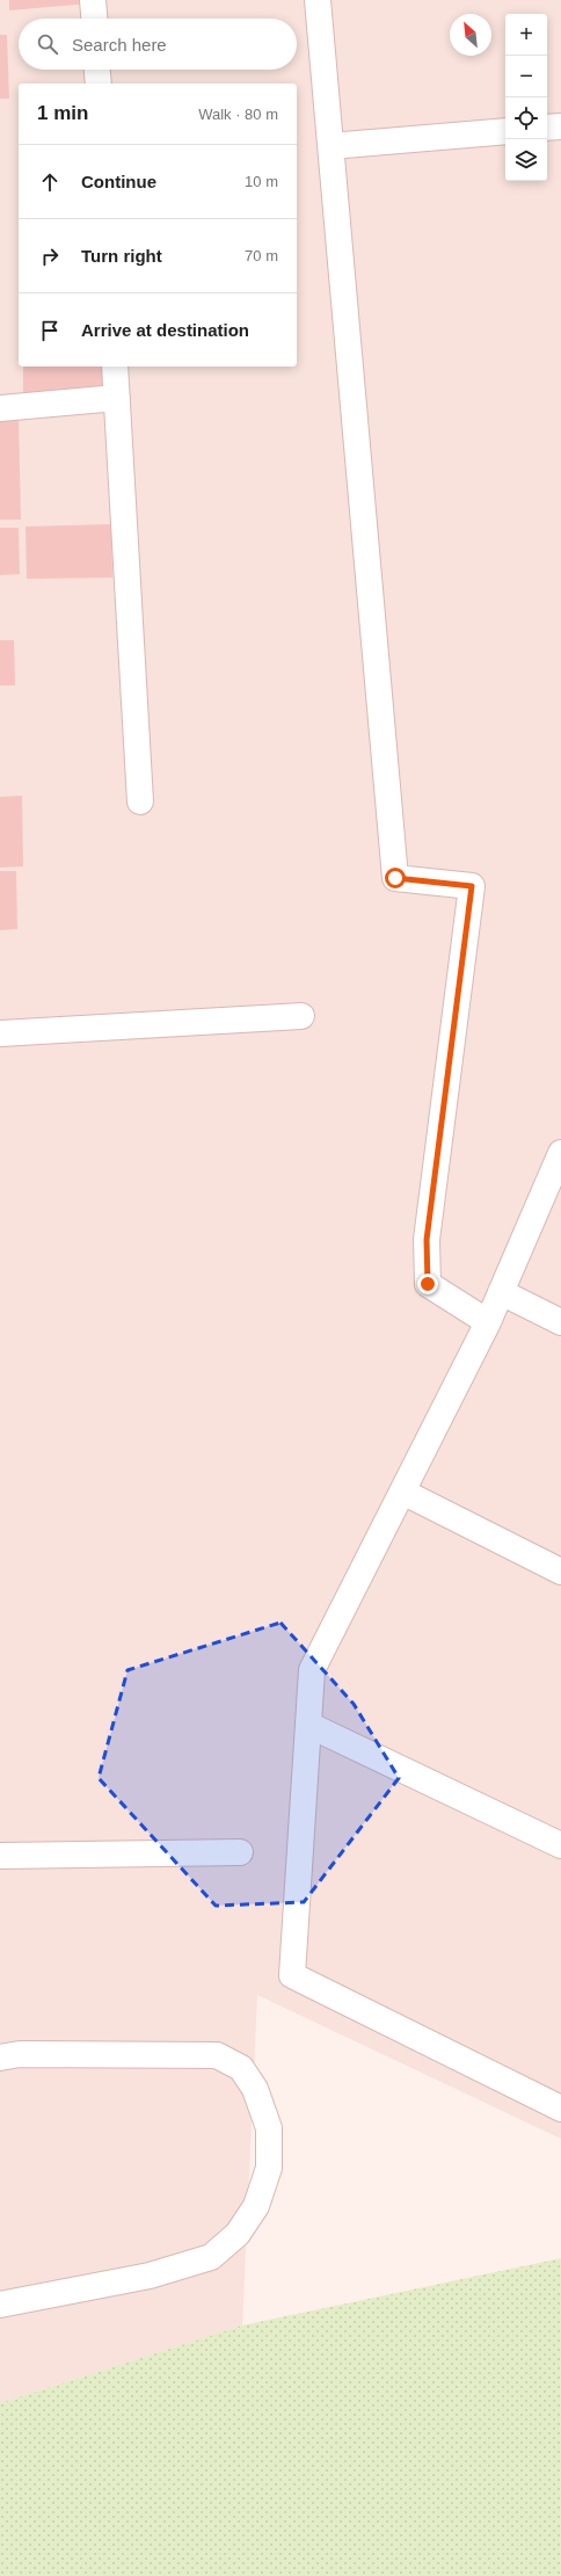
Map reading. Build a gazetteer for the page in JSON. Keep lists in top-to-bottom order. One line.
{"north":"top left","page":{"map_buttons":["+","−"],"search":"Search here","heading":["1 min","Walk · 80 m"],"list":[["Continue","10 m"],["Turn right","70 m"],"Arrive at destination"]}}
